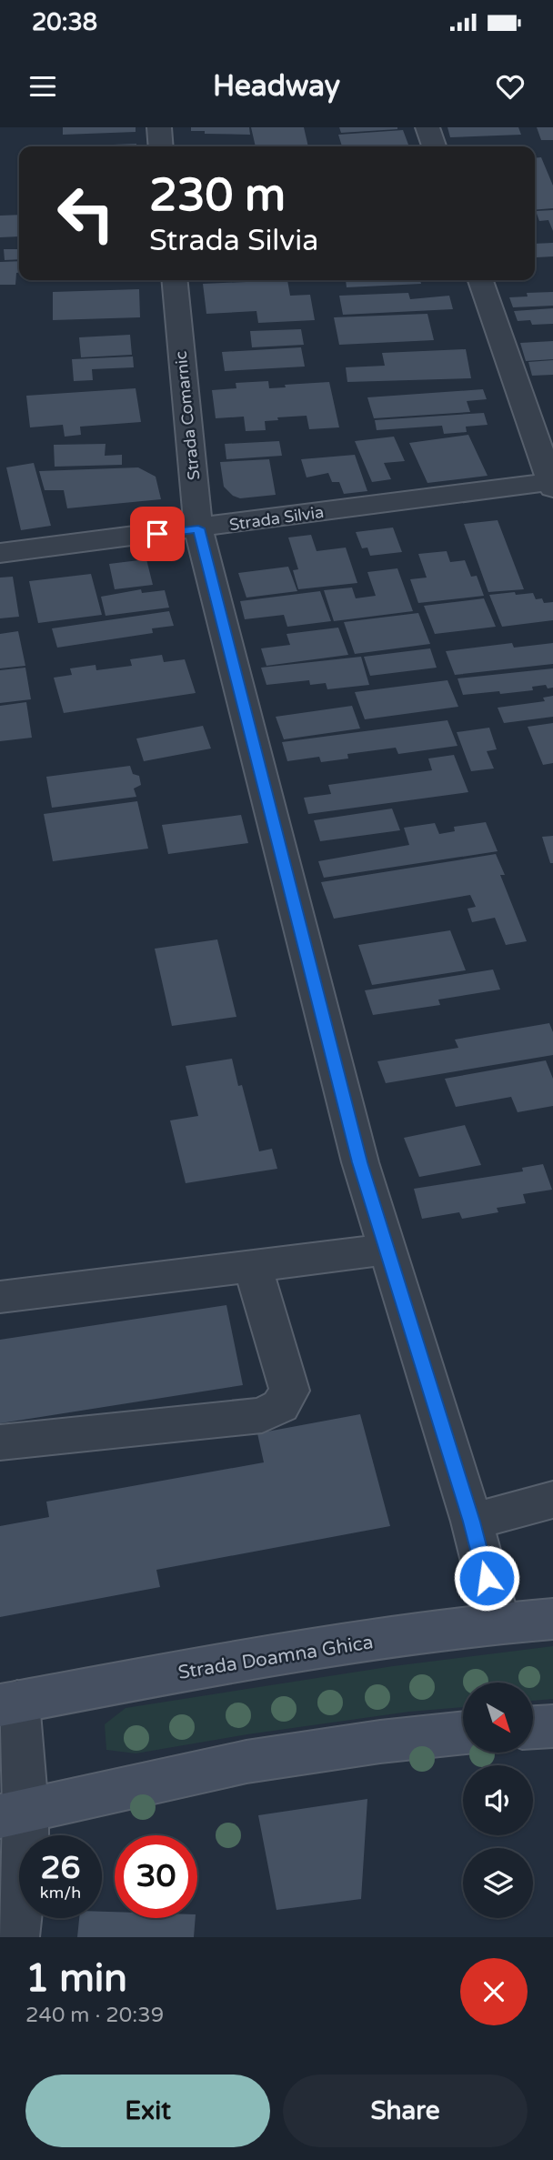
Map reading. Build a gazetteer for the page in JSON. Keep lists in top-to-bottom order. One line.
{"streets":{"main road":["Strada Doamna Ghica"],"street":["Strada Comarnic","Strada Silvia"]},"crossings":[["Strada Comarnic","Strada Silvia"],["Strada Comarnic","Strada Doamna Ghica"]],"north":"bottom right","page":{"status":"20:38","header":"Headway","turn":["230 m","Strada Silvia"],"speed":"26 km/h","limit":"30","heading":["1 min","240 m · 20:39"],"buttons":["Exit","Share"]}}
